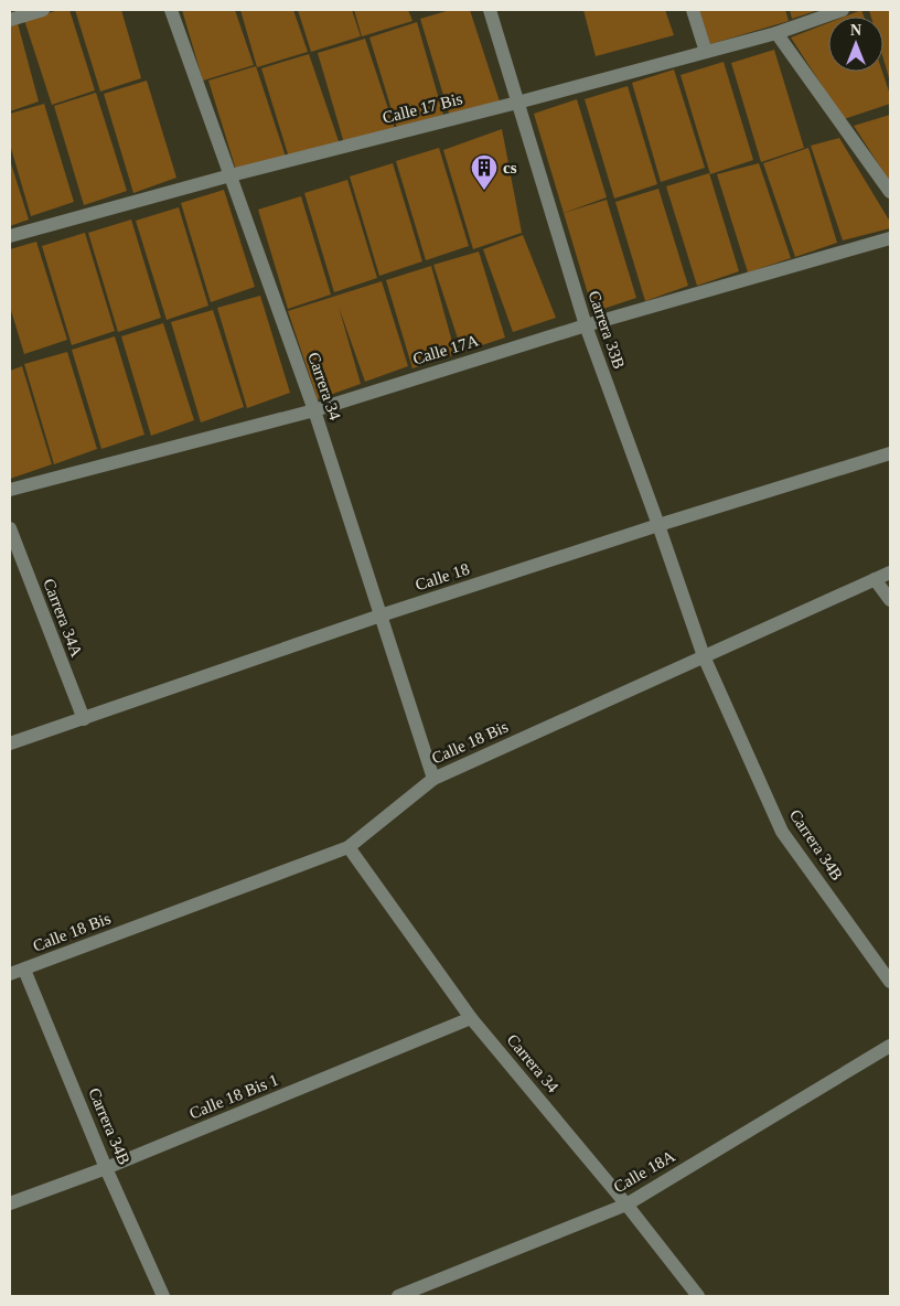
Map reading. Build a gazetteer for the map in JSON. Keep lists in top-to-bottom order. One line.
{"streets":{"street":["Calle 17 Bis","Carrera 33B","Calle 17A","Carrera 34","Calle 18","Carrera 34A","Calle 18 Bis","Carrera 34B","Calle 18 Bis 1","Calle 18A"]},"crossings":[["Calle 17 Bis","Carrera 33B"],["Calle 17 Bis","Carrera 34"],["Carrera 33B","Calle 17A"],["Carrera 33B","Calle 18"],["Carrera 33B","Calle 18 Bis"],["Carrera 33B","Carrera 34B"],["Calle 17A","Carrera 34"],["Carrera 34","Calle 18"],["Carrera 34","Calle 18 Bis"],["Carrera 34","Calle 18 Bis 1"],["Carrera 34","Calle 18A"],["Calle 18","Carrera 34A"],["Calle 18 Bis","Carrera 34B"],["Carrera 34B","Calle 18 Bis 1"]],"places":{"building":["cs"]},"north":"top"}
